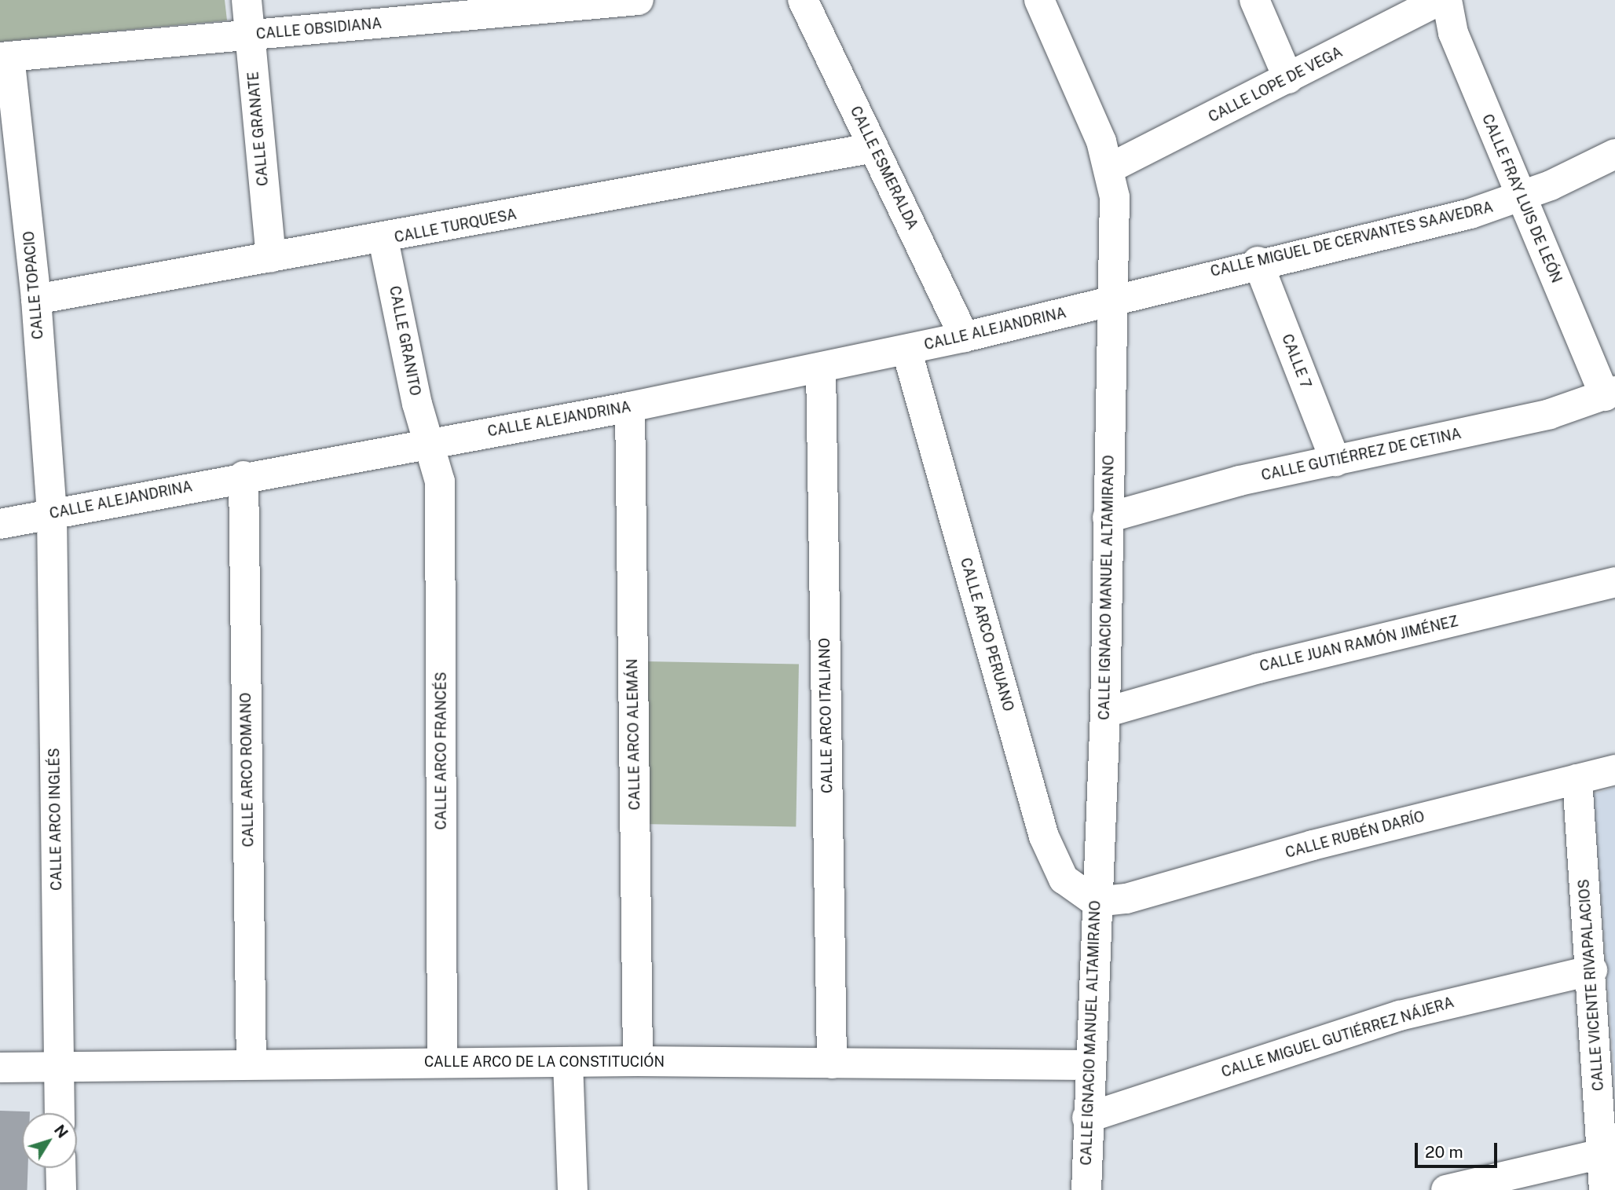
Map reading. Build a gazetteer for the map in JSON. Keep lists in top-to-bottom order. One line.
{"streets":{"street":["CALLE OBSIDIANA","CALLE LOPE DE VEGA","CALLE GRANATE","CALLE ESMERALDA","CALLE FRAY LUIS DE LEÓN","CALLE TURQUESA","CALLE MIGUEL DE CERVANTES SAAVEDRA","CALLE TOPACIO","CALLE ALEJANDRINA","CALLE GRANITO","CALLE 7","CALLE GUTIÉRREZ DE CETINA","CALLE IGNACIO MANUEL ALTAMIRANO","CALLE ARCO PERUANO","CALLE JUAN RAMÓN JIMÉNEZ","CALLE ARCO ITALIANO","CALLE ARCO ALEMÁN","CALLE ARCO FRANCÉS","CALLE ARCO ROMANO","CALLE ARCO INGLÉS","CALLE RUBÉN DARÍO","CALLE VICENTE RIVAPALACIOS","CALLE MIGUEL GUTIÉRREZ NÁJERA","CALLE ARCO DE LA CONSTITUCIÓN"]},"crossings":[["CALLE OBSIDIANA","CALLE GRANATE"],["CALLE OBSIDIANA","CALLE TOPACIO"],["CALLE LOPE DE VEGA","CALLE IGNACIO MANUEL ALTAMIRANO"],["CALLE GRANATE","CALLE TURQUESA"],["CALLE ESMERALDA","CALLE TURQUESA"],["CALLE ESMERALDA","CALLE ALEJANDRINA"],["CALLE FRAY LUIS DE LEÓN","CALLE MIGUEL DE CERVANTES SAAVEDRA"],["CALLE FRAY LUIS DE LEÓN","CALLE GUTIÉRREZ DE CETINA"],["CALLE TURQUESA","CALLE TOPACIO"],["CALLE TURQUESA","CALLE GRANITO"],["CALLE MIGUEL DE CERVANTES SAAVEDRA","CALLE ALEJANDRINA"],["CALLE MIGUEL DE CERVANTES SAAVEDRA","CALLE 7"],["CALLE MIGUEL DE CERVANTES SAAVEDRA","CALLE IGNACIO MANUEL ALTAMIRANO"],["CALLE TOPACIO","CALLE ALEJANDRINA"],["CALLE TOPACIO","CALLE ARCO INGLÉS"],["CALLE ALEJANDRINA","CALLE GRANITO"],["CALLE ALEJANDRINA","CALLE IGNACIO MANUEL ALTAMIRANO"],["CALLE ALEJANDRINA","CALLE ARCO PERUANO"],["CALLE ALEJANDRINA","CALLE ARCO ITALIANO"],["CALLE ALEJANDRINA","CALLE ARCO ALEMÁN"],["CALLE ALEJANDRINA","CALLE ARCO FRANCÉS"],["CALLE ALEJANDRINA","CALLE ARCO ROMANO"],["CALLE ALEJANDRINA","CALLE ARCO INGLÉS"],["CALLE GRANITO","CALLE ARCO FRANCÉS"],["CALLE 7","CALLE GUTIÉRREZ DE CETINA"],["CALLE GUTIÉRREZ DE CETINA","CALLE IGNACIO MANUEL ALTAMIRANO"],["CALLE IGNACIO MANUEL ALTAMIRANO","CALLE ARCO PERUANO"],["CALLE IGNACIO MANUEL ALTAMIRANO","CALLE JUAN RAMÓN JIMÉNEZ"],["CALLE IGNACIO MANUEL ALTAMIRANO","CALLE RUBÉN DARÍO"],["CALLE IGNACIO MANUEL ALTAMIRANO","CALLE MIGUEL GUTIÉRREZ NÁJERA"],["CALLE IGNACIO MANUEL ALTAMIRANO","CALLE ARCO DE LA CONSTITUCIÓN"],["CALLE ARCO PERUANO","CALLE RUBÉN DARÍO"],["CALLE ARCO ITALIANO","CALLE ARCO DE LA CONSTITUCIÓN"],["CALLE ARCO ALEMÁN","CALLE ARCO DE LA CONSTITUCIÓN"],["CALLE ARCO FRANCÉS","CALLE ARCO DE LA CONSTITUCIÓN"],["CALLE ARCO ROMANO","CALLE ARCO DE LA CONSTITUCIÓN"],["CALLE ARCO INGLÉS","CALLE ARCO DE LA CONSTITUCIÓN"],["CALLE RUBÉN DARÍO","CALLE VICENTE RIVAPALACIOS"],["CALLE VICENTE RIVAPALACIOS","CALLE MIGUEL GUTIÉRREZ NÁJERA"]],"scale_bar":"20 m","north":"top right"}
